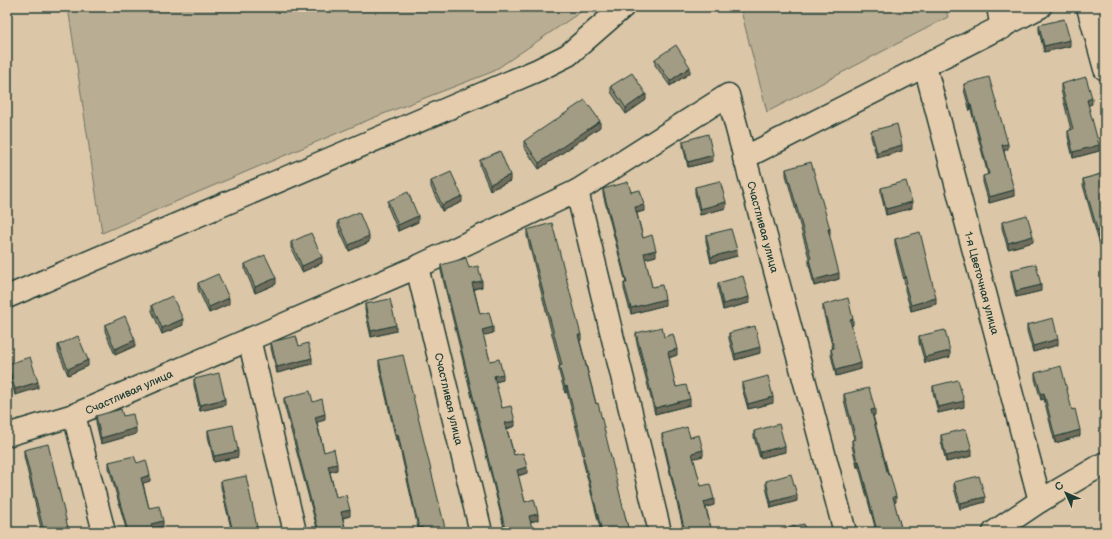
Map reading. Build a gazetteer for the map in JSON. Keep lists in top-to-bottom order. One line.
{"streets":{"street":["Счастливая улица","1-я Цветочная улица"]},"north":"top left"}
